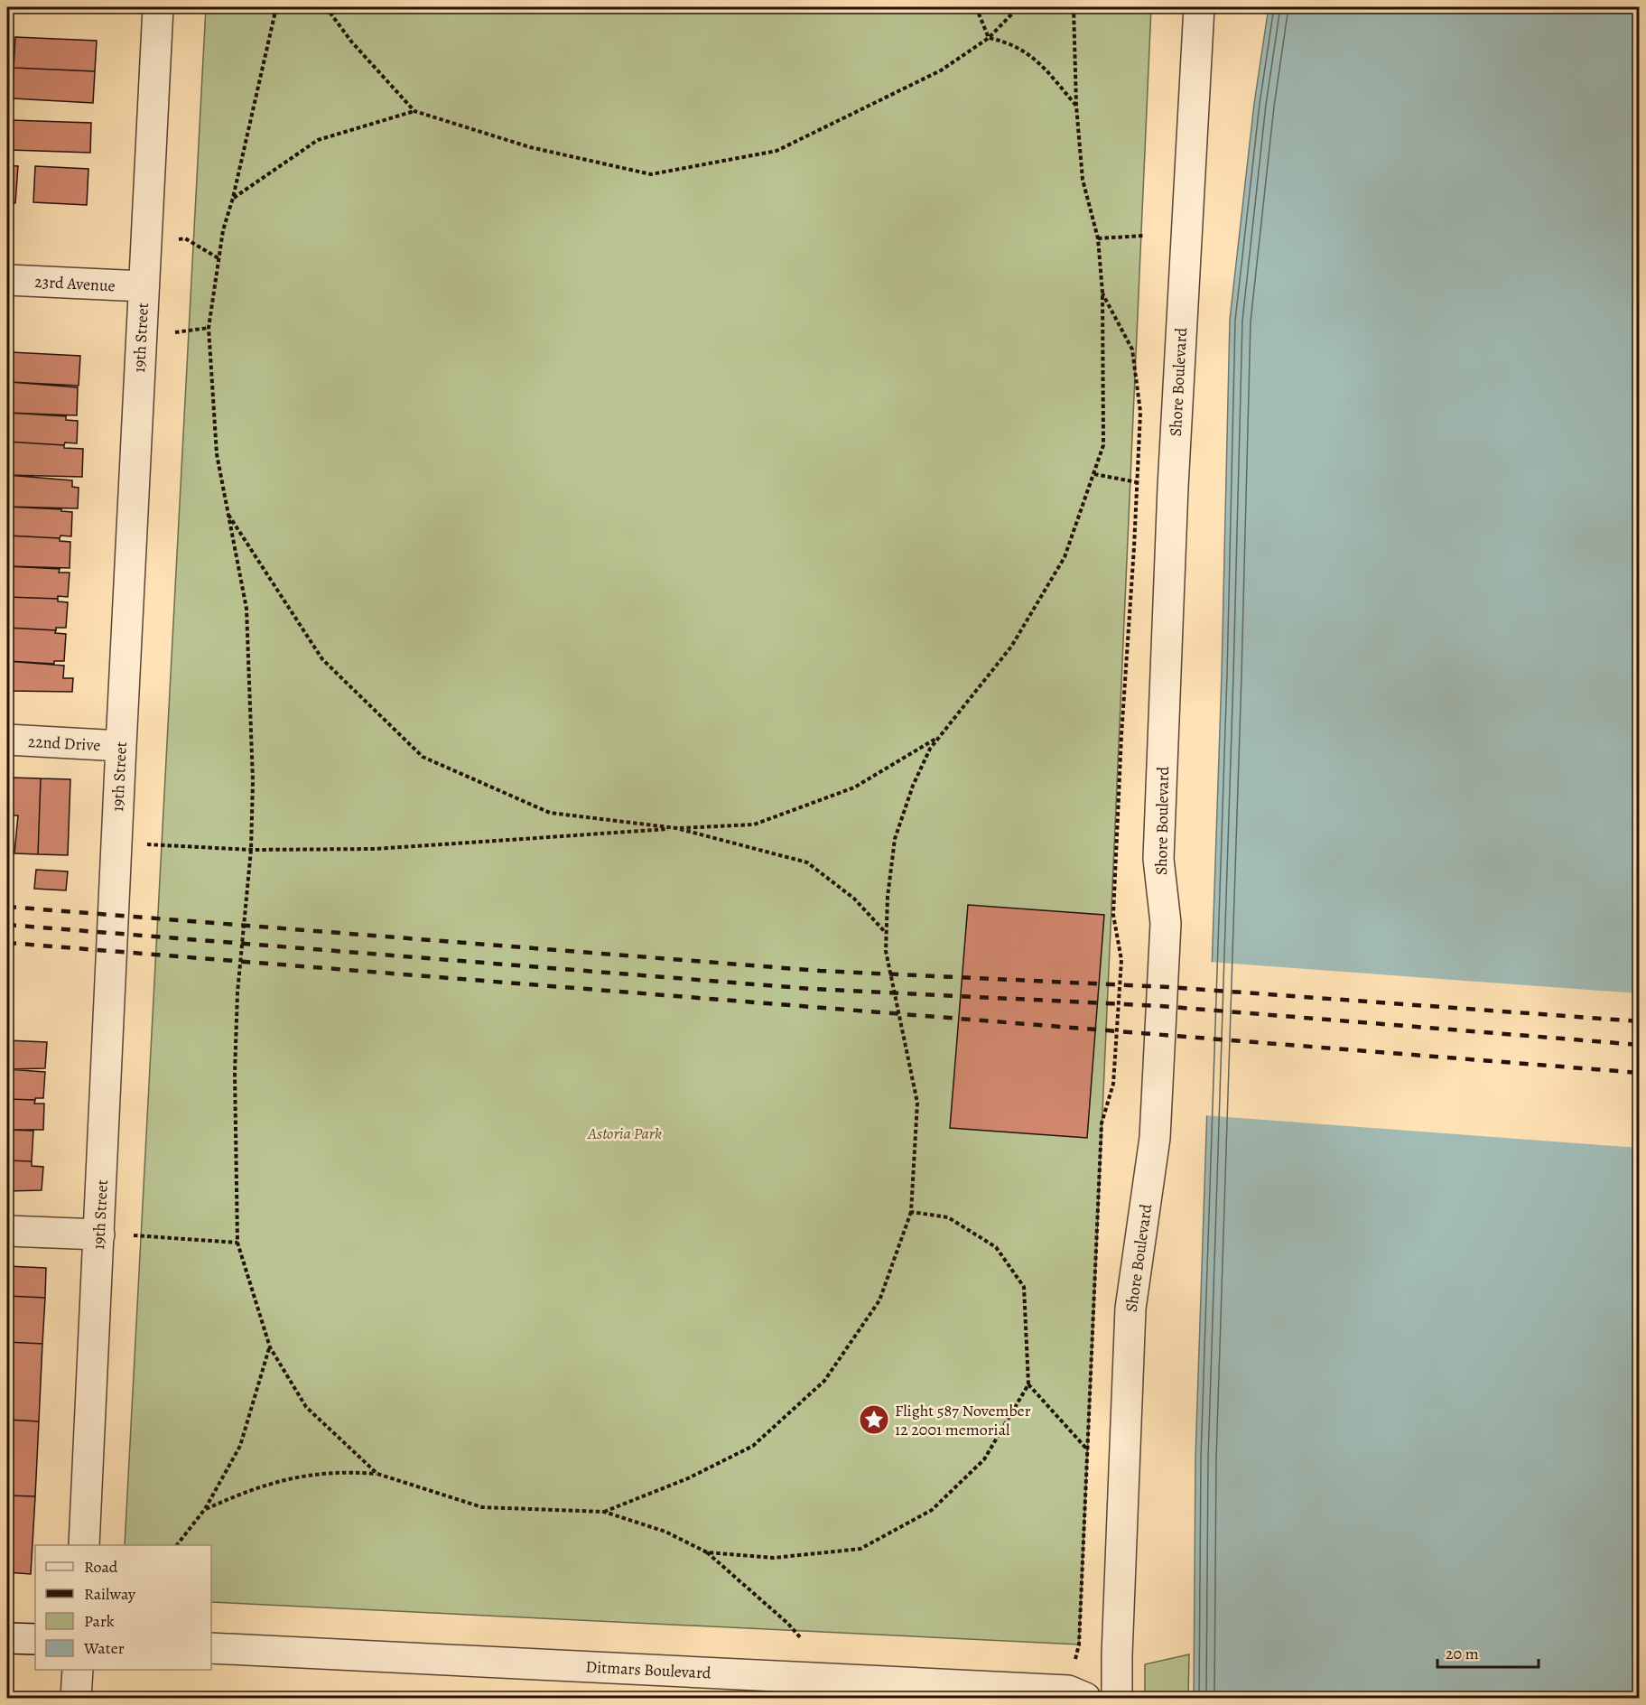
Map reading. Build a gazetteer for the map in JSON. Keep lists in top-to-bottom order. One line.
{"streets":{"street":["23rd Avenue","19th Street","Shore Boulevard","22nd Drive","Ditmars Boulevard"]},"crossings":[["23rd Avenue","19th Street"],["19th Street","22nd Drive"]],"parks":["Astoria Park"],"places":{"place":["Flight 587 November 12 2001 memorial"]},"legend":["Road","Railway","Park","Water"],"scale_bar":"20 m"}
